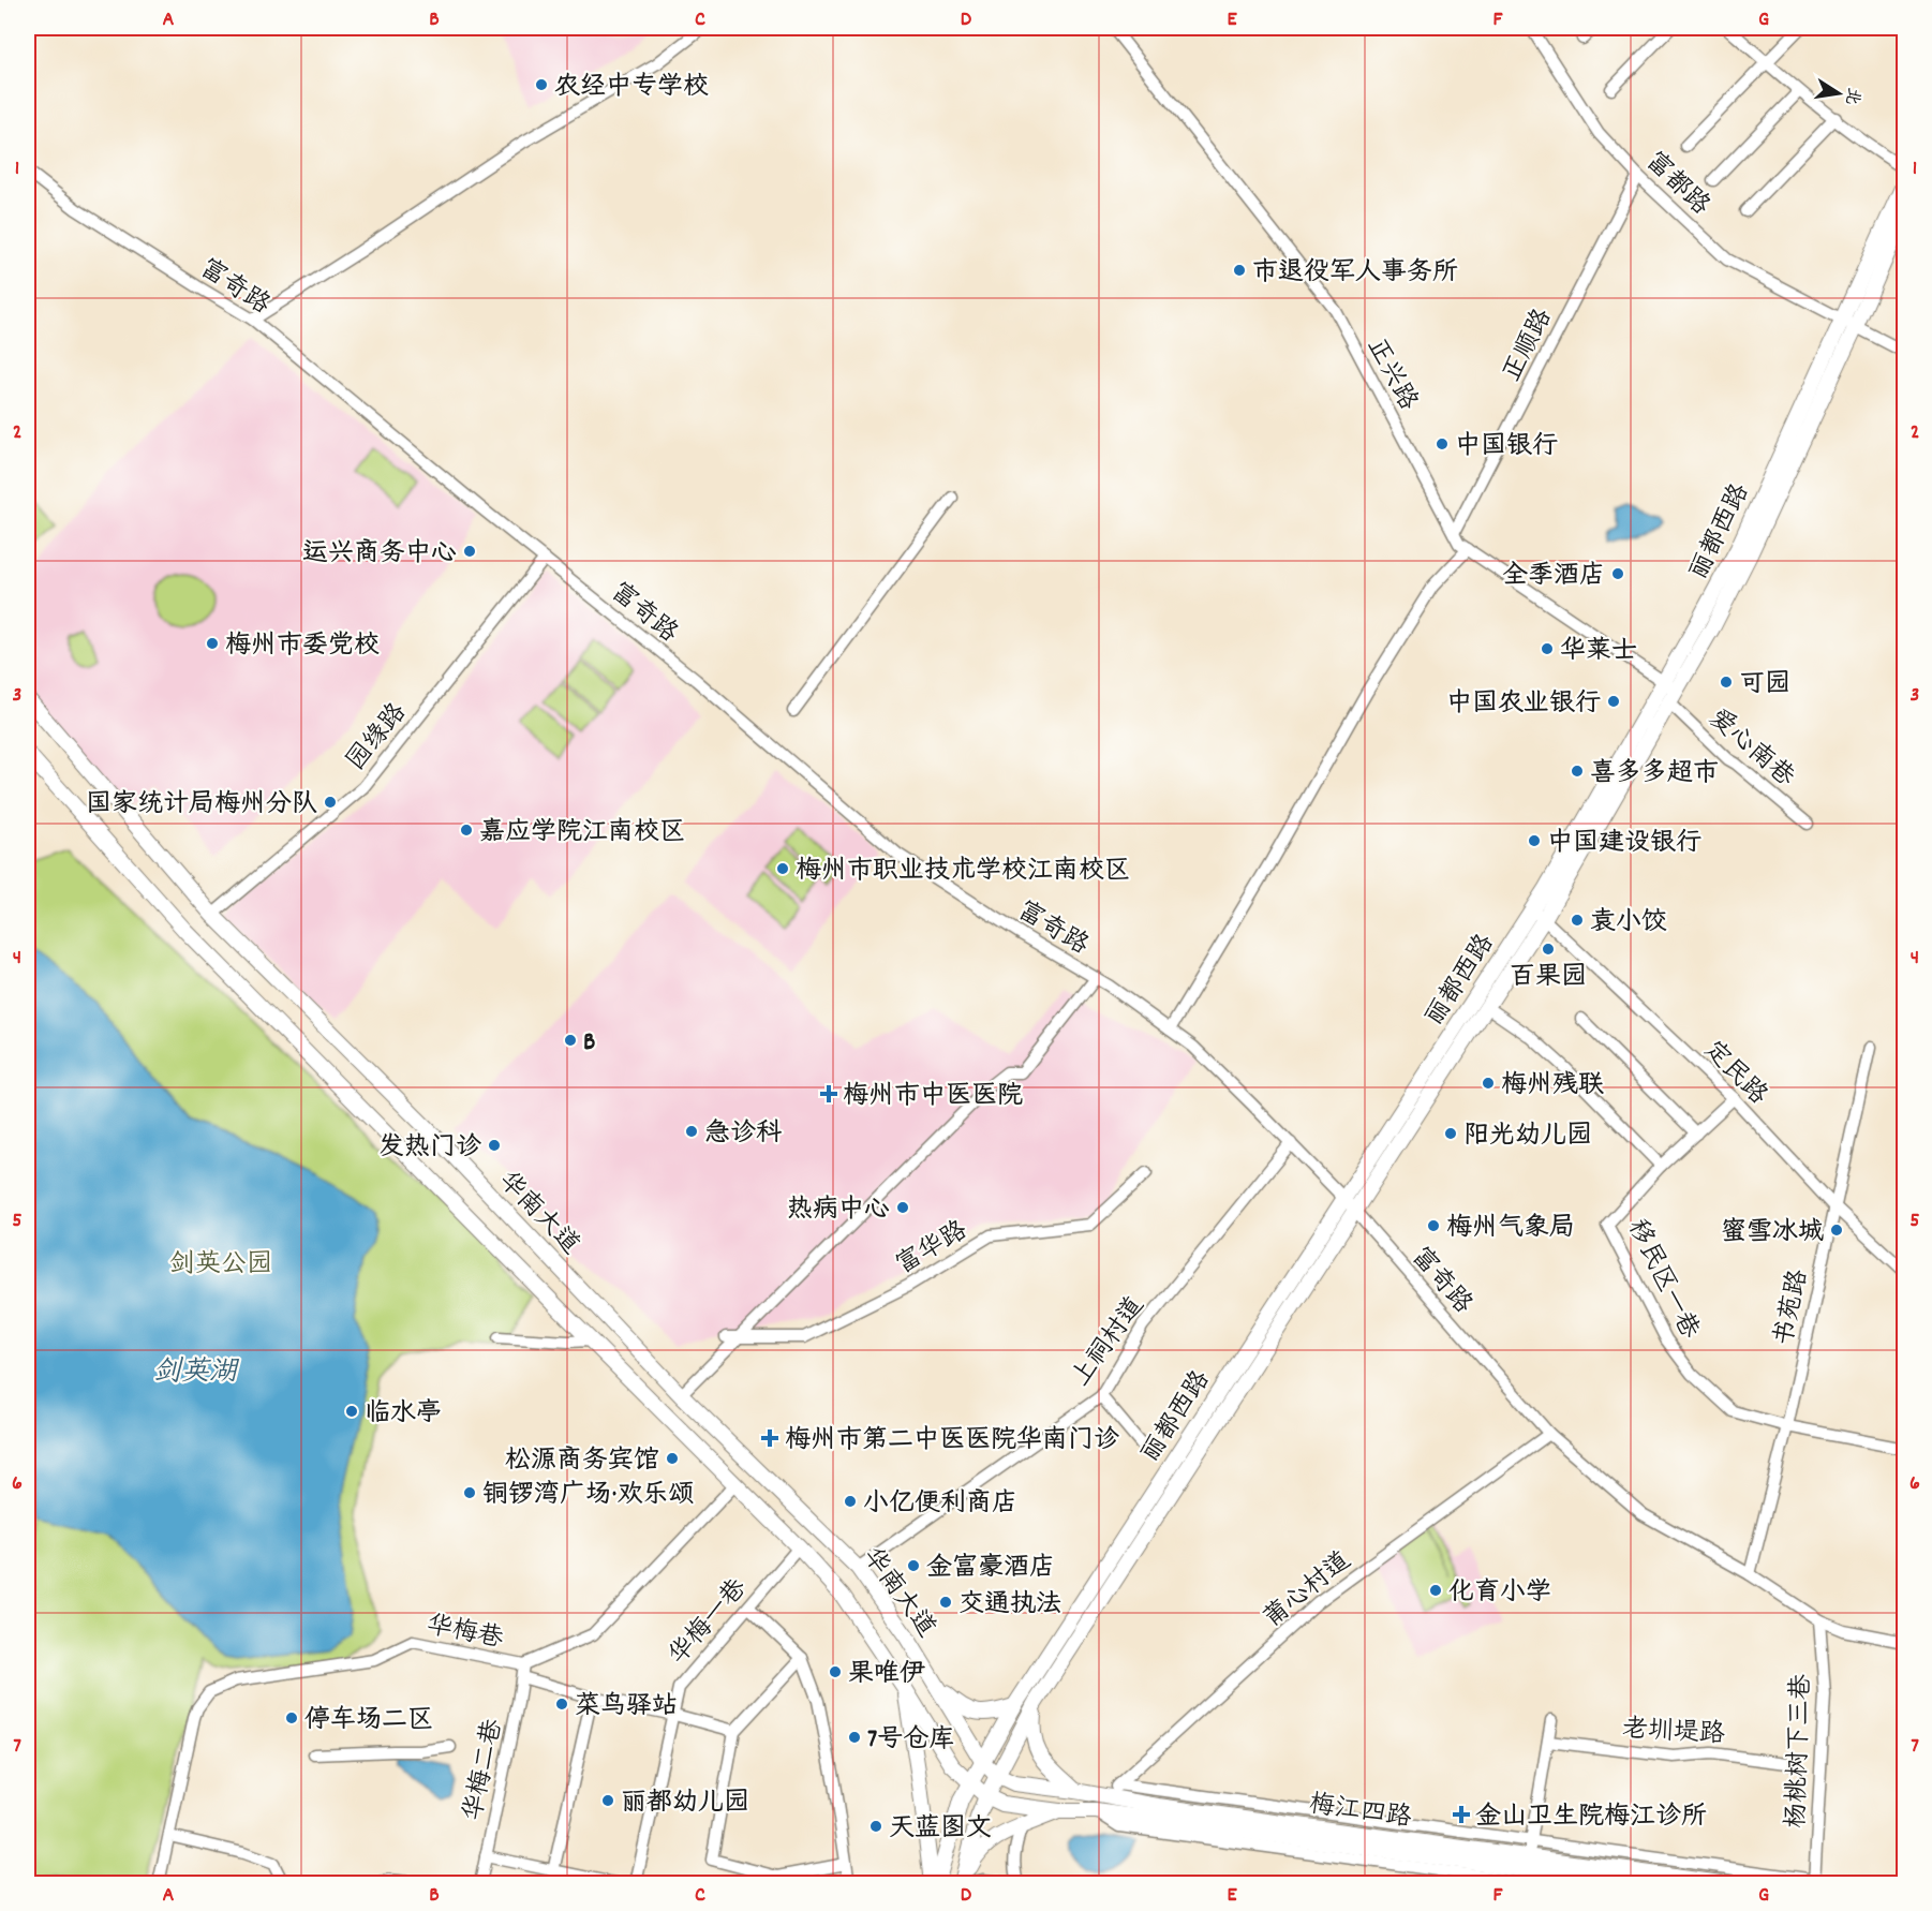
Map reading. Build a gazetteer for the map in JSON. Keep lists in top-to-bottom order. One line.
{"streets":{"main road":["丽都西路","华南大道","梅江四路"],"street":["富都路","富奇路","正顺路","正兴路","园缘路","爱心南巷","定民路","富华路","移民区一巷","书苑路","上祠村道","莆心村道","华梅一巷","华梅巷","老圳堤路","杨桃树下三巷","华梅二巷"]},"crossings":[["富都路","正顺路"],["富都路","丽都西路"],["富奇路","丽都西路"],["富奇路","园缘路"],["富奇路","书苑路"],["富奇路","上祠村道"],["富奇路","莆心村道"],["富奇路","杨桃树下三巷"],["正顺路","正兴路"],["正兴路","丽都西路"],["正兴路","爱心南巷"],["丽都西路","爱心南巷"],["丽都西路","定民路"],["丽都西路","华南大道"],["丽都西路","梅江四路"],["园缘路","华南大道"],["定民路","移民区一巷"],["定民路","书苑路"],["华南大道","上祠村道"],["华南大道","华梅一巷"],["华南大道","华梅巷"],["华南大道","梅江四路"],["移民区一巷","书苑路"],["莆心村道","梅江四路"],["华梅巷","华梅二巷"]],"water":["剑英湖"],"parks":["剑英公园"],"places":{"other":["农经中专学校","市退役军人事务所","中国银行","运兴商务中心","全季酒店","梅州市委党校","华莱士","可园","中国农业银行","喜多多超市","国家统计局梅州分队","嘉应学院江南校区","中国建设银行","梅州市职业技术学校江南校区","袁小饺","百果园","B","梅州残联","急诊科","阳光幼儿园","发热门诊","热病中心","梅州气象局","蜜雪冰城","临水亭","松源商务宾馆","铜锣湾广场·欢乐颂","小亿便利商店","金富豪酒店","化育小学","交通执法","果唯伊","菜鸟驿站","停车场二区","7号仓库","丽都幼儿园","天蓝图文"],"health":["梅州市中医医院","梅州市第二中医医院华南门诊","金山卫生院梅江诊所"]},"north":"right","grid":{"columns":["A","B","C","D","E","F","G"],"rows":["1","2","3","4","5","6","7"]}}
